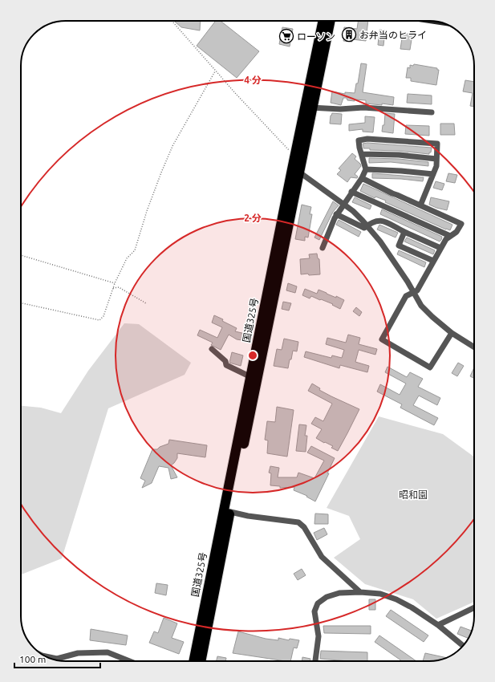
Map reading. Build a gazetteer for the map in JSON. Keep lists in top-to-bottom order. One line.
{"streets":{"highway":["国道325号"]},"parks":["昭和園"],"places":{"building":["お弁当のヒライ"],"supermarket":["ローソン"]},"scale_bar":"100 m","rings":["4 分","2 分"]}
